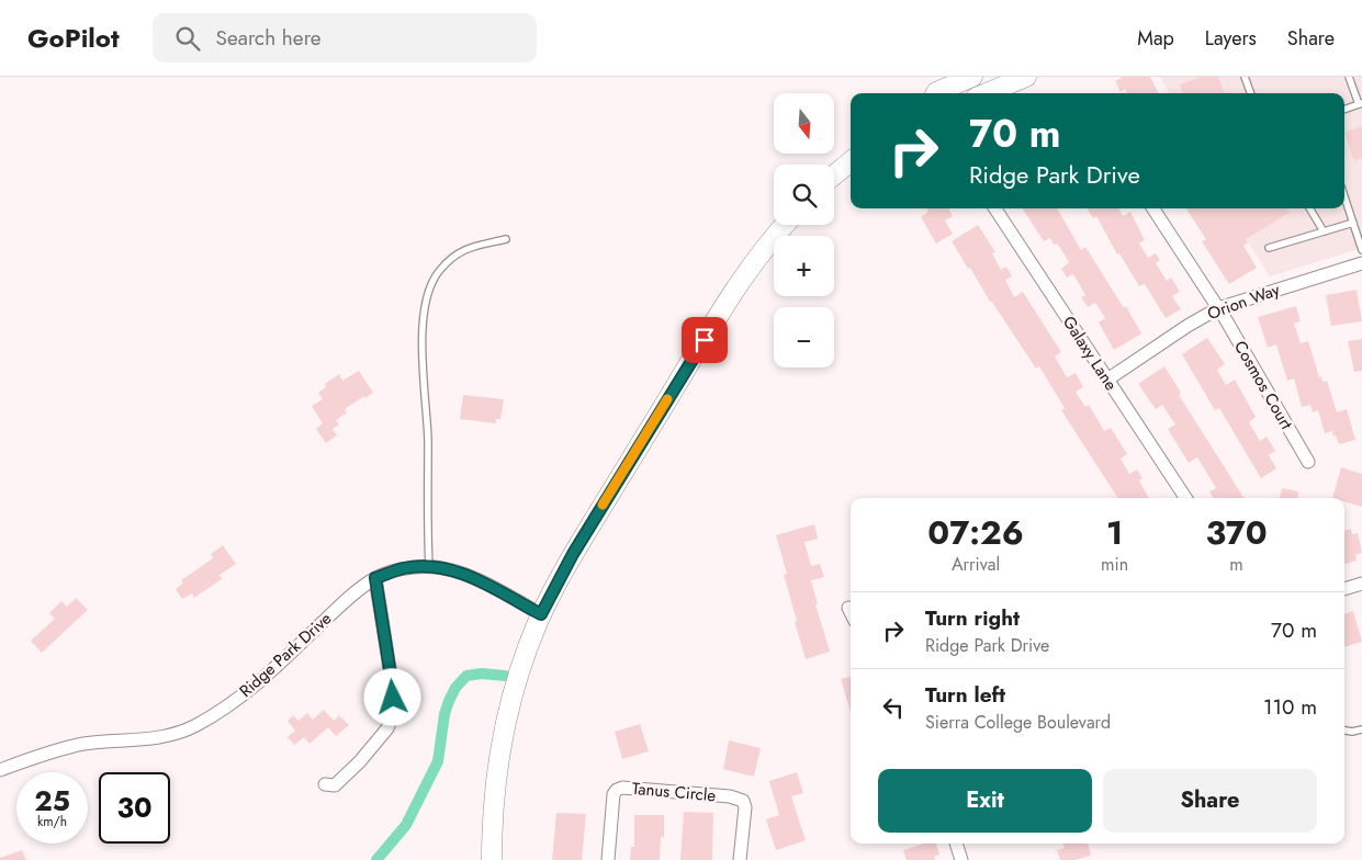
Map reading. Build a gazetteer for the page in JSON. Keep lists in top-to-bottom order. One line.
{"streets":{"street":["Orion Way","Galaxy Lane","Cosmos Court","Ridge Park Drive","Tanus Circle"]},"crossings":[["Orion Way","Galaxy Lane"],["Orion Way","Cosmos Court"]],"north":"bottom","page":{"header":"GoPilot","search":"Search here","nav":["Map","Layers","Share"],"map_buttons":["+","−"],"turn":["70 m","Ridge Park Drive"],"eta":["07:26","Arrival","1","min","370","m"],"list":[{"name":"Turn right","note":"Ridge Park Drive","value":"70 m"},{"name":"Turn left","note":"Sierra College Boulevard","value":"110 m"}],"buttons":["Exit","Share"],"speed":"25 km/h","limit":"30"}}
